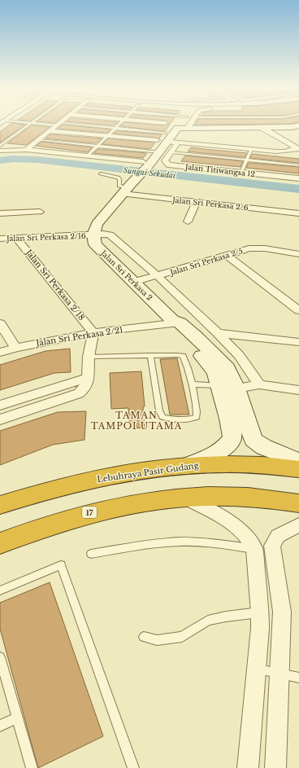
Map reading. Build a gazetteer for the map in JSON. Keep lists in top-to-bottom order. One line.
{"streets":{"highway":["Lebuhraya Pasir Gudang","17"],"street":["Jalan Titiwangsa 12","Jalan Sri Perkasa 2/6","Jalan Sri Perkasa 2/16","Jalan Sri Perkasa 2/5","Jalan Sri Perkasa 2","Jalan Sri Perkasa 2/18","Jalan Sri Perkasa 2/21"]},"crossings":[["Jalan Sri Perkasa 2/16","Jalan Sri Perkasa 2/5"],["Jalan Sri Perkasa 2/16","Jalan Sri Perkasa 2"],["Jalan Sri Perkasa 2/16","Jalan Sri Perkasa 2/18"],["Jalan Sri Perkasa 2/5","Jalan Sri Perkasa 2"],["Jalan Sri Perkasa 2","Jalan Sri Perkasa 2/21"],["Jalan Sri Perkasa 2","Lebuhraya Pasir Gudang"],["Jalan Sri Perkasa 2/18","Jalan Sri Perkasa 2/21"]],"districts":["TAMAN TAMPOI UTAMA"],"water":["Sungai Sekudai"]}
